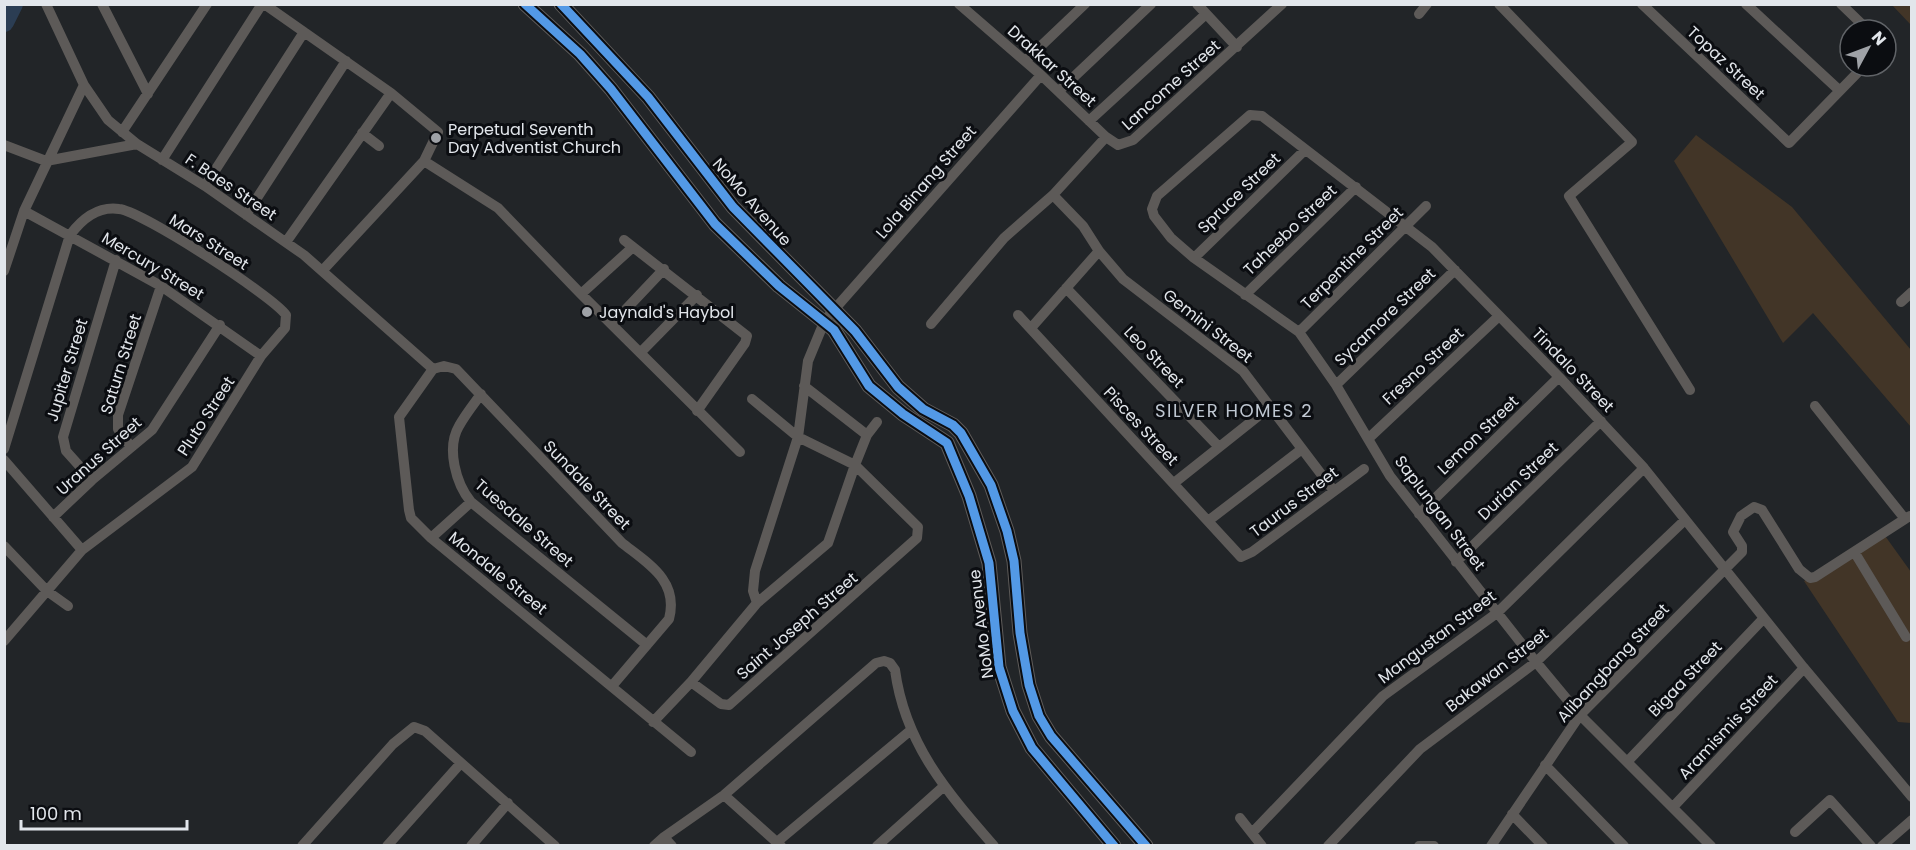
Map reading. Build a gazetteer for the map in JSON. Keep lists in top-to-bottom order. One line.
{"streets":{"main road":["NoMo Avenue"],"street":["Topaz Street","Drakkar Street","Lancome Street","Lola Binang Street","F. Baes Street","Spruce Street","Taheebo Street","Mars Street","Terpentine Street","Mercury Street","Sycamore Street","Gemini Street","Leo Street","Saturn Street","Fresno Street","Jupiter Street","Tindalo Street","Pluto Street","Pisces Street","Lemon Street","Uranus Street","Durian Street","Sundale Street","Taurus Street","Saplungan Street","Tuesdale Street","Mondale Street","Saint Joseph Street","Mangustan Street","Alibangbang Street","Bakawan Street","Bigaa Street","Aramismis Street"]},"crossings":[["Drakkar Street","Lancome Street"],["Drakkar Street","Lola Binang Street"],["Lola Binang Street","NoMo Avenue"],["F. Baes Street","Sundale Street"],["F. Baes Street","Mondale Street"],["Spruce Street","Tindalo Street"],["Spruce Street","Saplungan Street"],["Taheebo Street","Tindalo Street"],["Taheebo Street","Saplungan Street"],["Mars Street","Mercury Street"],["Mars Street","Pluto Street"],["Terpentine Street","Tindalo Street"],["Terpentine Street","Saplungan Street"],["Mercury Street","Saturn Street"],["Mercury Street","Jupiter Street"],["Mercury Street","Pluto Street"],["Mercury Street","Uranus Street"],["Sycamore Street","Tindalo Street"],["Sycamore Street","Saplungan Street"],["Gemini Street","Taurus Street"],["Saturn Street","Uranus Street"],["Fresno Street","Tindalo Street"],["Fresno Street","Saplungan Street"],["Jupiter Street","Uranus Street"],["Tindalo Street","Lemon Street"],["Tindalo Street","Durian Street"],["Tindalo Street","Saplungan Street"],["Tindalo Street","Mangustan Street"],["Tindalo Street","Alibangbang Street"],["Tindalo Street","Bakawan Street"],["Tindalo Street","Bigaa Street"],["Tindalo Street","Aramismis Street"],["Pisces Street","Taurus Street"],["Lemon Street","Saplungan Street"],["Durian Street","Saplungan Street"],["Sundale Street","Tuesdale Street"],["Sundale Street","Mondale Street"],["Saplungan Street","Mangustan Street"],["Saplungan Street","Alibangbang Street"],["Saplungan Street","Bakawan Street"],["Saplungan Street","Bigaa Street"],["Saplungan Street","Aramismis Street"]],"districts":["SILVER HOMES 2"],"places":["Perpetual Seventh Day Adventist Church","Jaynald's Haybol"],"scale_bar":"100 m","north":"top right"}
